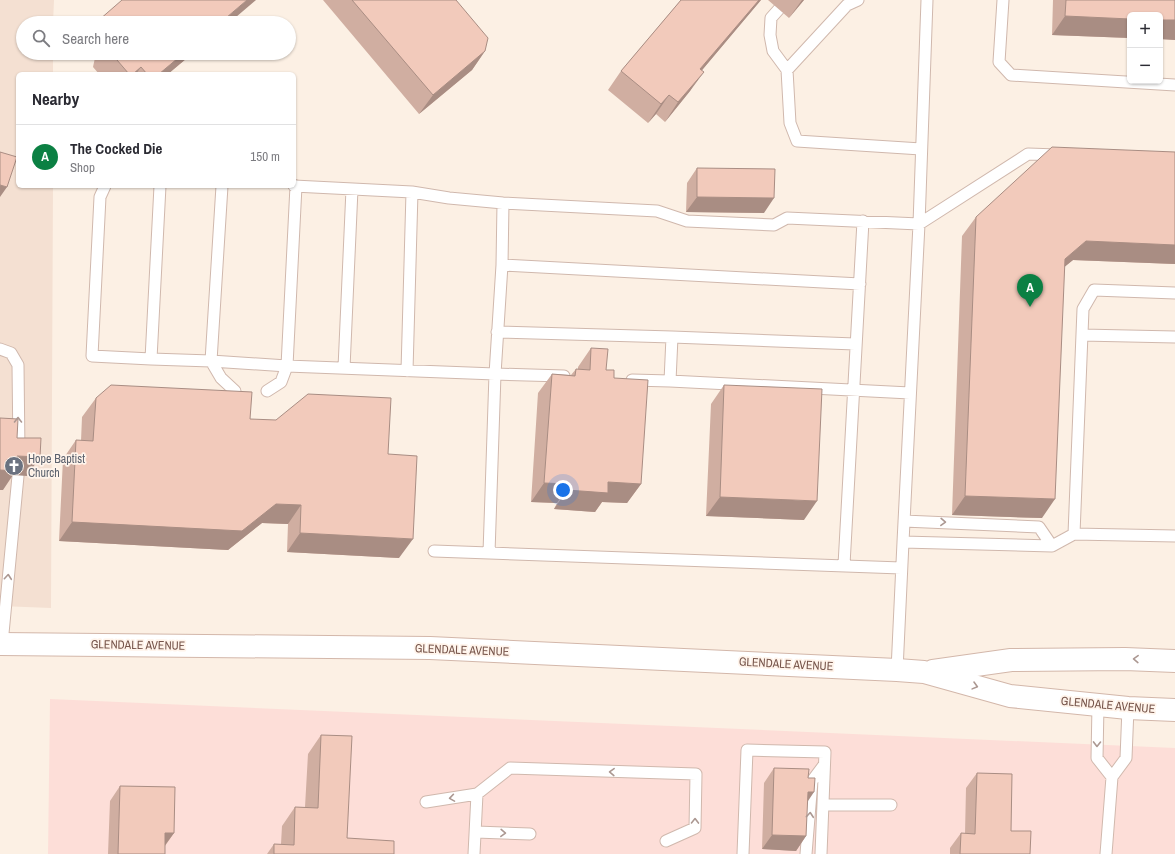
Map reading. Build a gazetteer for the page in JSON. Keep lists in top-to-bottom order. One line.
{"streets":{"main road":["GLENDALE AVENUE"]},"places":{"church":["Hope Baptist Church"]},"page":{"map_buttons":["+","−"],"search":"Search here","heading":"Nearby","list":[{"mark":"A","name":"The Cocked Die","note":"Shop","value":"150 m"}],"pins":"A"}}
